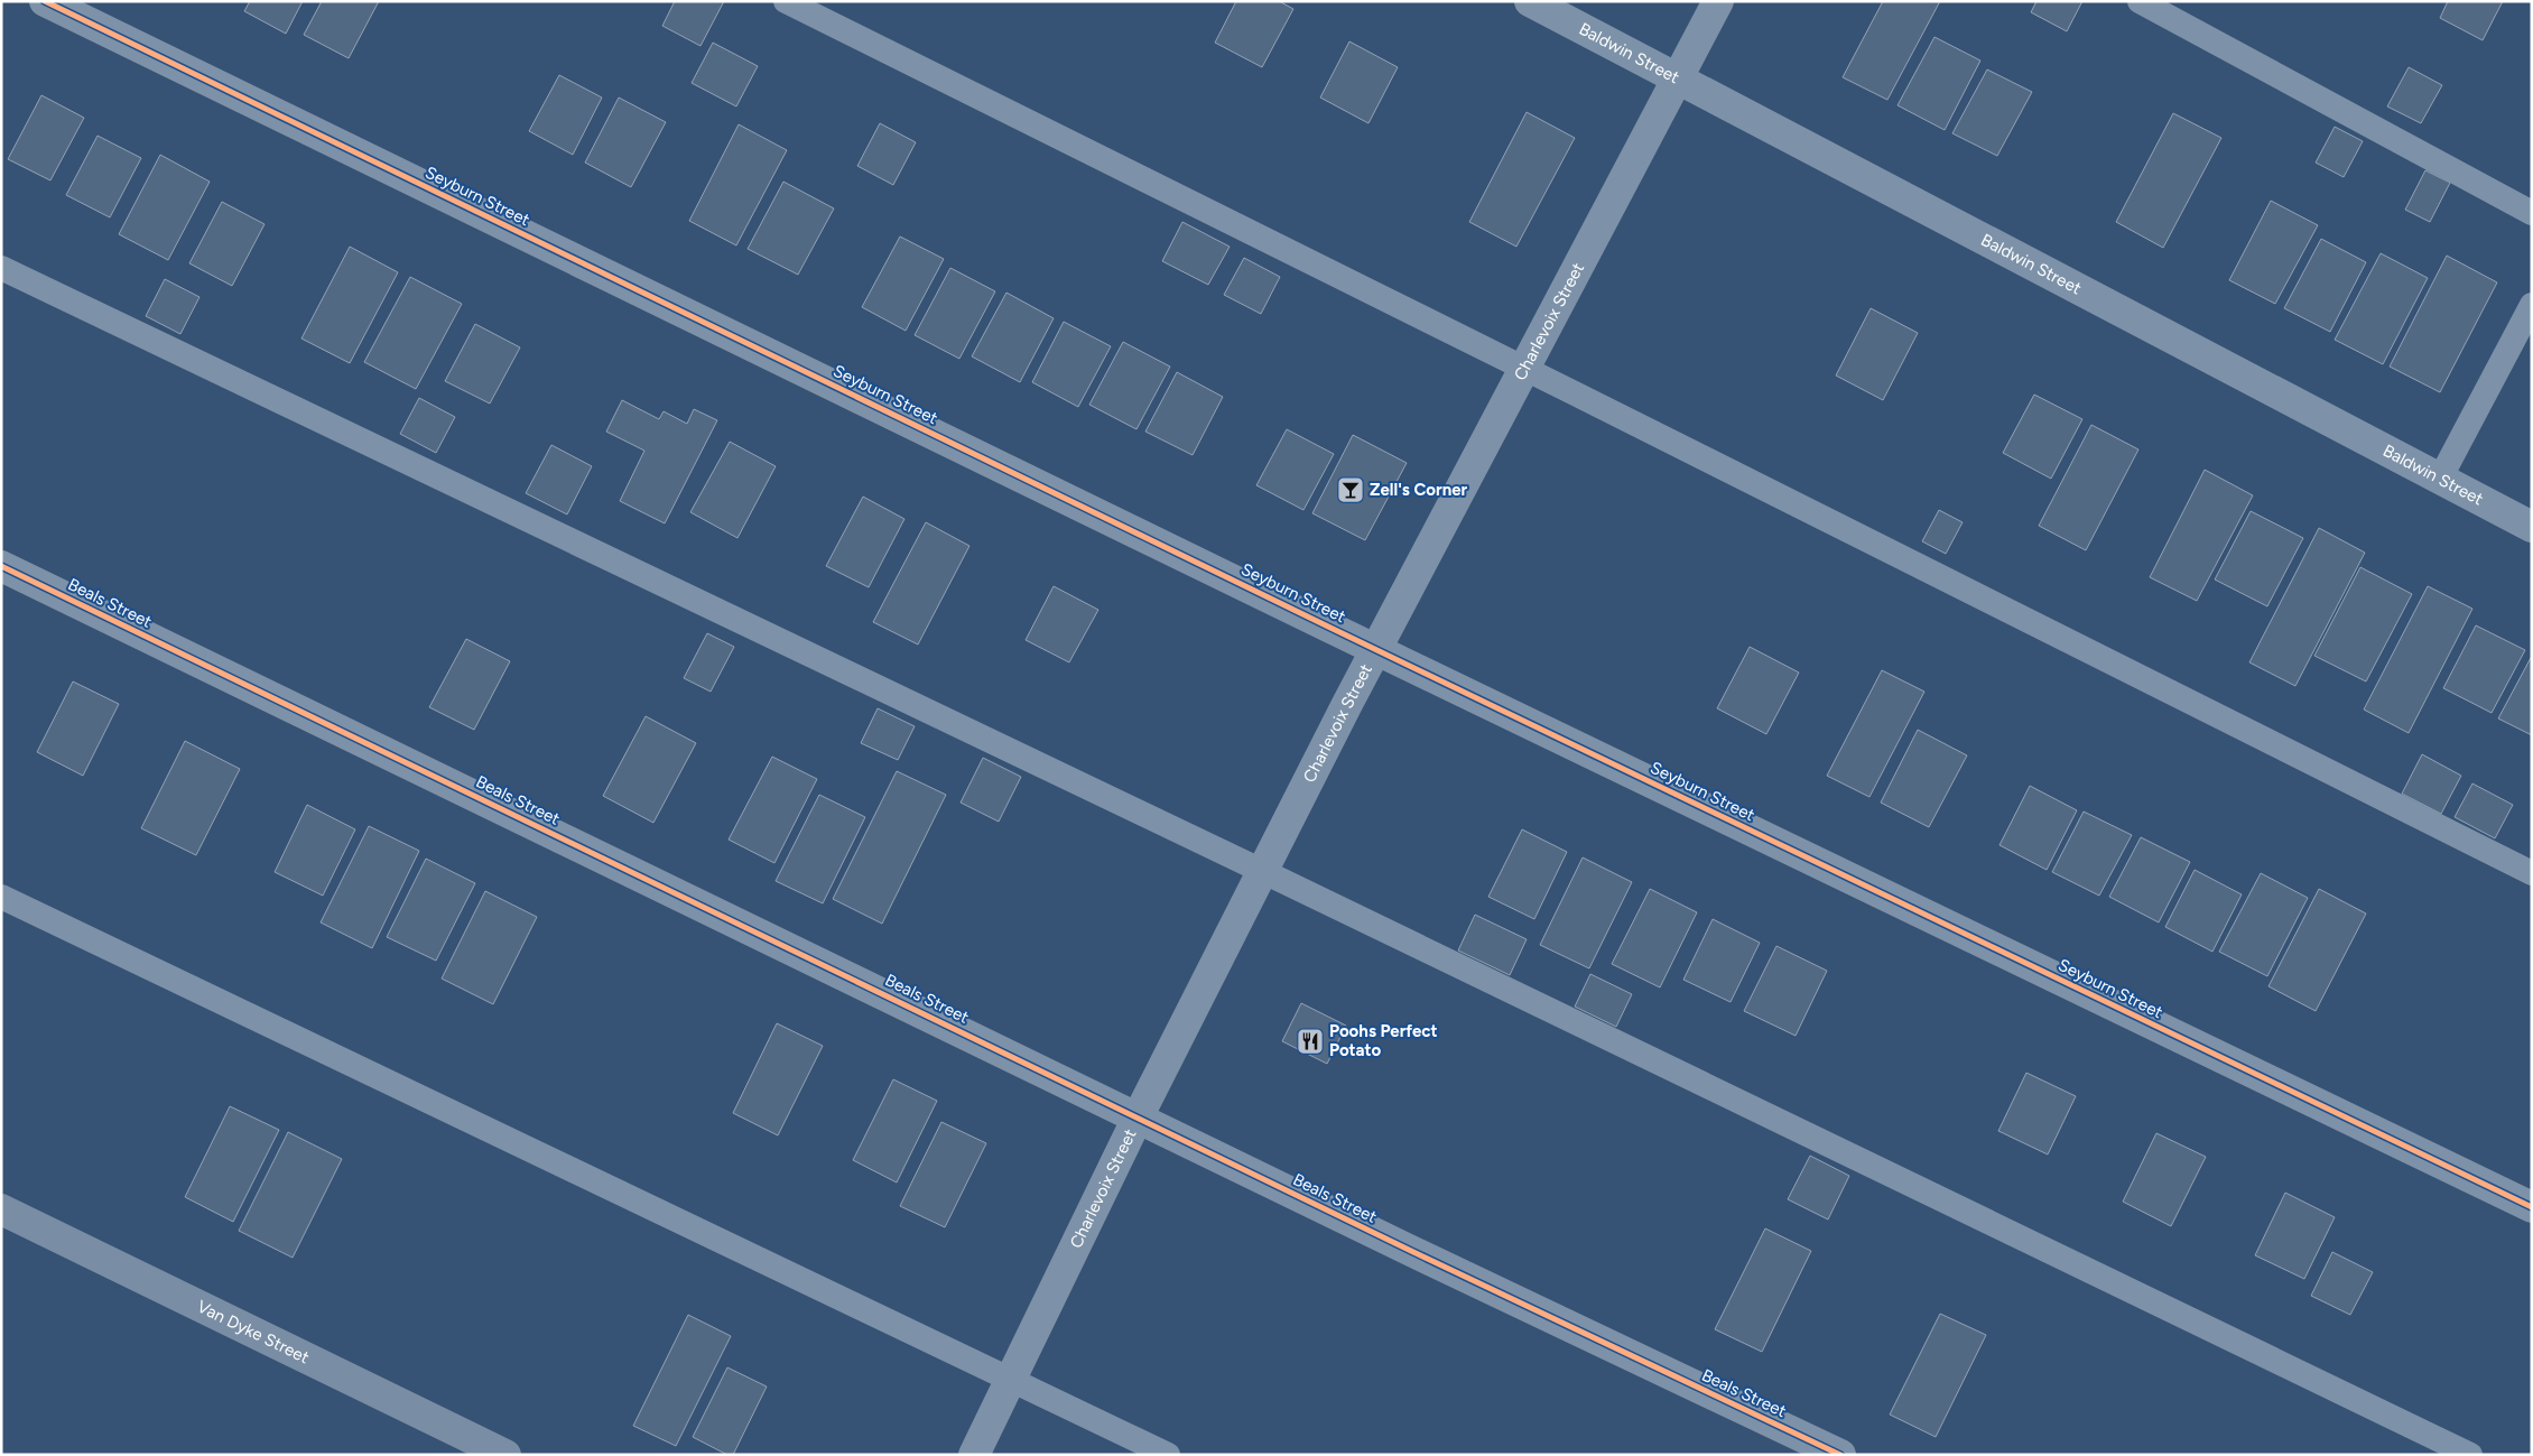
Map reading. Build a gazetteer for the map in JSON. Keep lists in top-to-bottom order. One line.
{"streets":{"main road":["Van Dyke Street"],"street":["Baldwin Street","Seyburn Street","Charlevoix Street","Beals Street"]},"crossings":[["Baldwin Street","Charlevoix Street"],["Seyburn Street","Charlevoix Street"],["Charlevoix Street","Beals Street"]],"places":{"bar":["Zell's Corner"],"restaurant":["Poohs Perfect Potato"]}}
